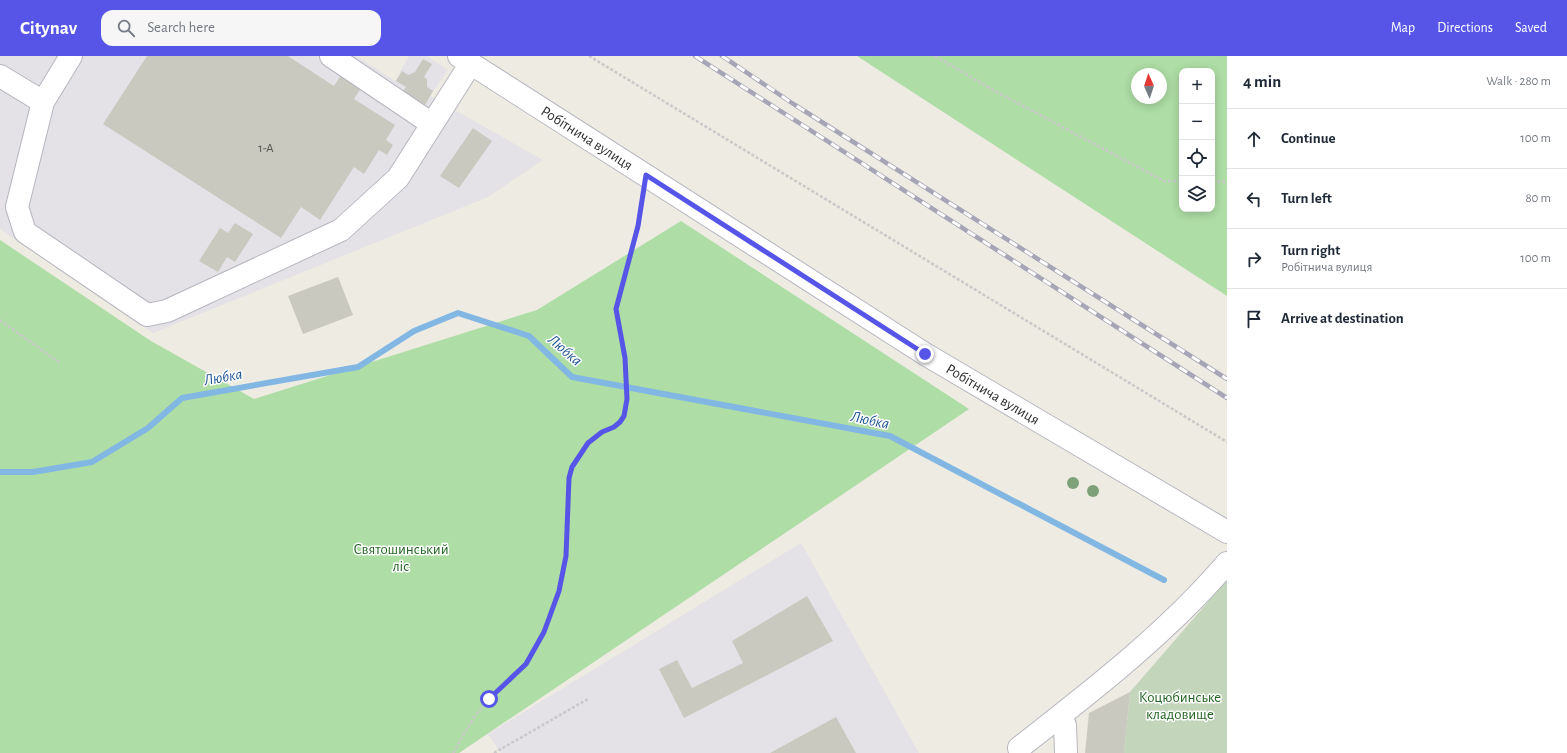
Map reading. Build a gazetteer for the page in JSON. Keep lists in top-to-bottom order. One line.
{"streets":{"street":["Робітнича вулиця"]},"water":["Любка"],"parks":["Святошинський ліс","Коцюбинське кладовище"],"house_numbers":["1-А"],"north":"top","page":{"header":"Citynav","search":"Search here","nav":["Map","Directions","Saved"],"heading":["4 min","Walk · 280 m"],"map_buttons":["+","−"],"list":[["Continue","100 m"],["Turn left","80 m"],["Turn right","Робітнича вулиця","100 m"],"Arrive at destination"]}}
